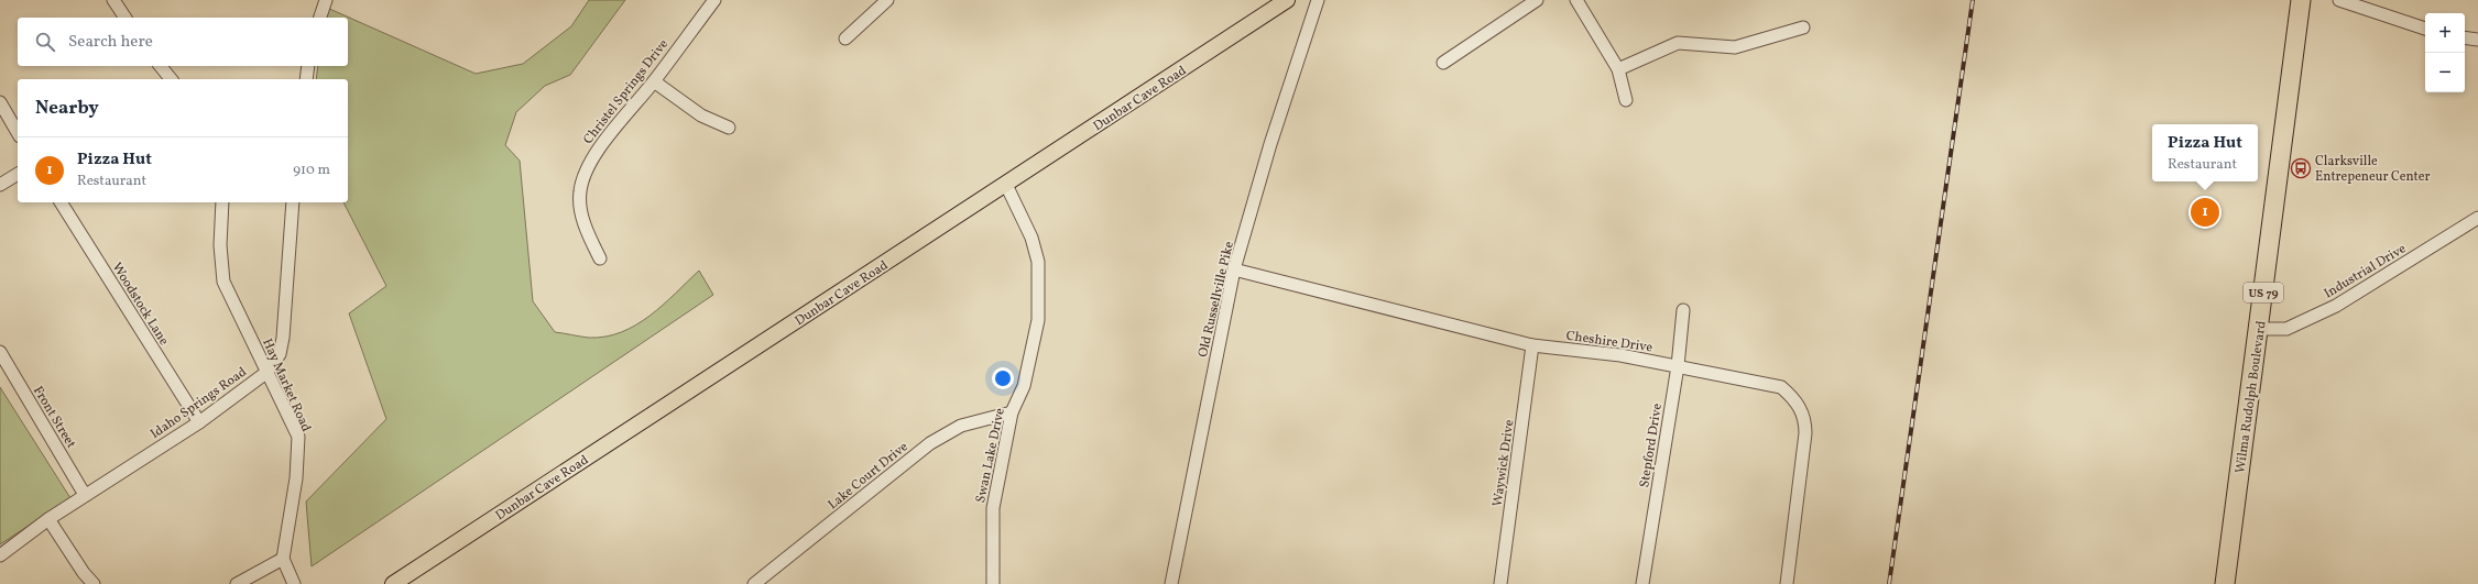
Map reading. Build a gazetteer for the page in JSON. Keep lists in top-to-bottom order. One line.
{"streets":{"highway":["US 79","Wilma Rudolph Boulevard"],"main road":["Dunbar Cave Road"],"street":["Christel Springs Drive","Industrial Drive","Old Russellville Pike","Woodstock Lane","Cheshire Drive","Hay Market Road","Idaho Springs Road","Front Street","Stepford Drive","Swan Lake Drive","Waywick Drive","Lake Court Drive"]},"crossings":[["Dunbar Cave Road","Swan Lake Drive"],["Industrial Drive","Wilma Rudolph Boulevard"],["Old Russellville Pike","Cheshire Drive"],["Woodstock Lane","Idaho Springs Road"],["Cheshire Drive","Stepford Drive"],["Cheshire Drive","Waywick Drive"],["Hay Market Road","Idaho Springs Road"],["Idaho Springs Road","Front Street"],["Swan Lake Drive","Lake Court Drive"]],"places":{"bus stop":["Clarksville Entrepeneur Center"]},"page":{"map_buttons":["+","−"],"search":"Search here","heading":"Nearby","popup":["Pizza Hut","Restaurant"],"list":[{"mark":"1","name":"Pizza Hut","note":"Restaurant","value":"910 m"}],"pins":"1"}}
